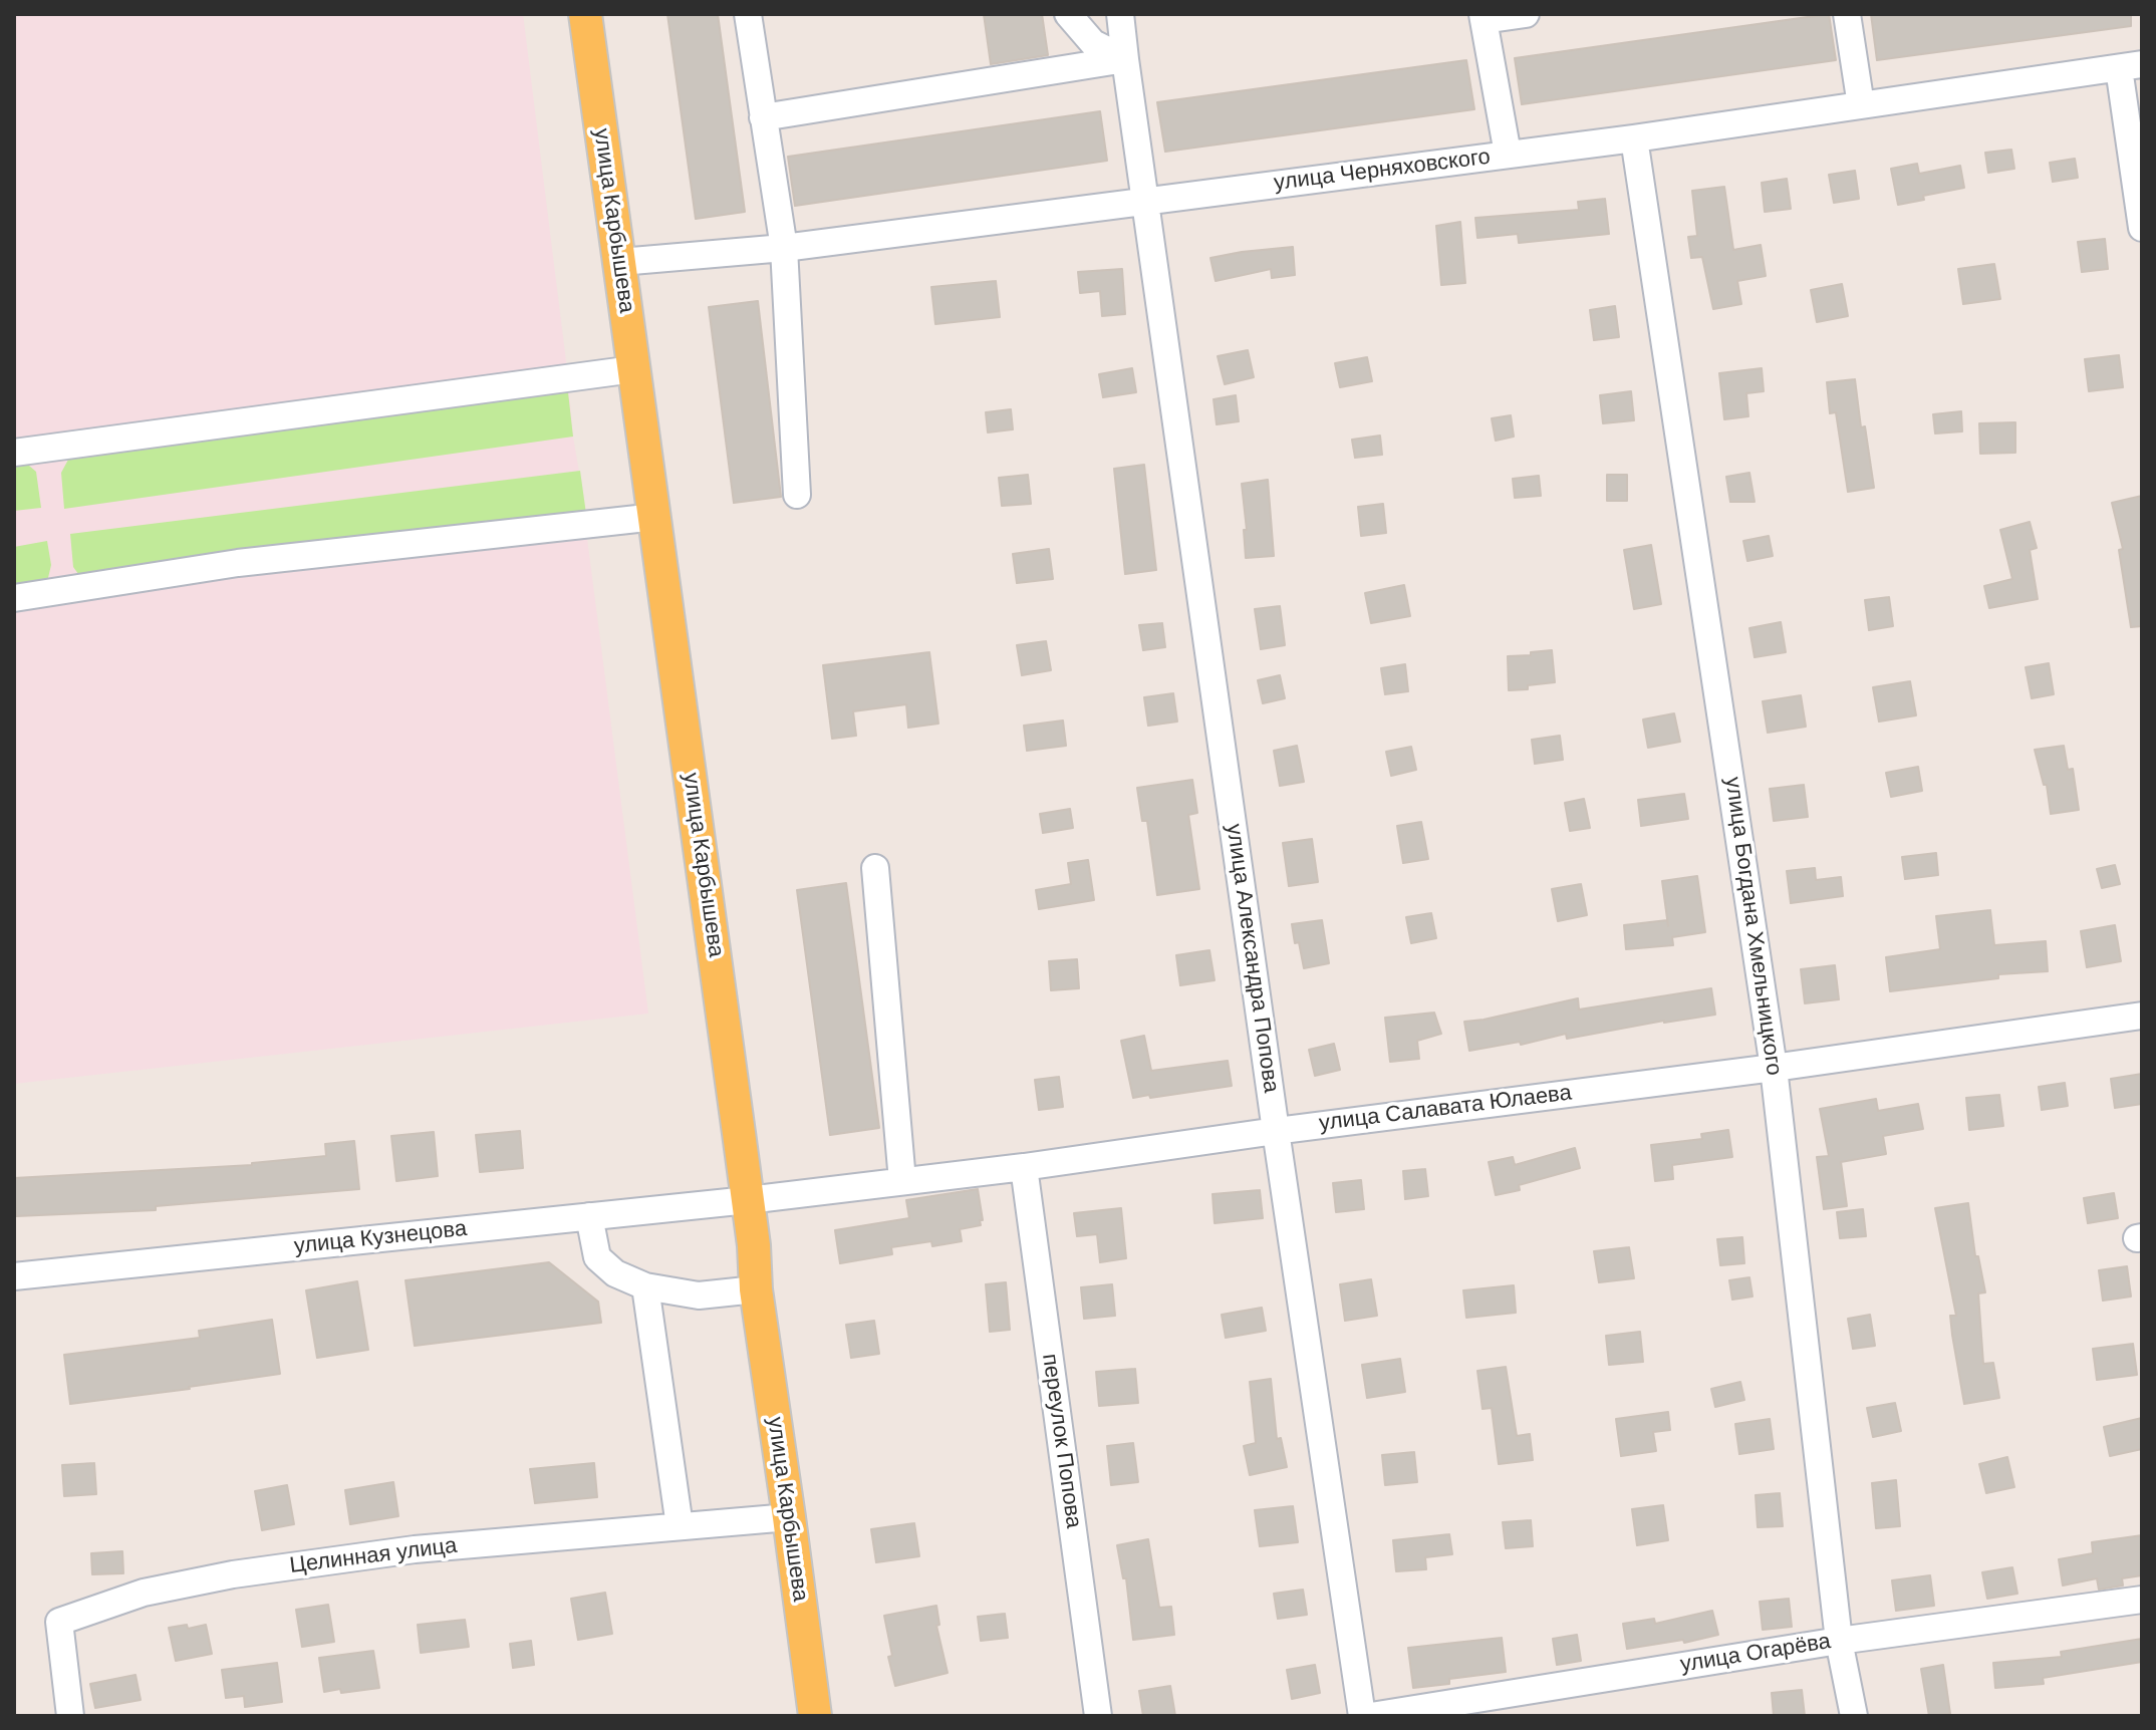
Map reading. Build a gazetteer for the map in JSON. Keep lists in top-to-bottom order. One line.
{"streets":{"main road":["улица Карбышева"],"street":["улица Черняховского","улица Богдана Хмельницкого","улица Александра Попова","улица Салавата Юлаева","улица Кузнецова","переулок Попова","Целинная улица","улица Огарёва"]},"crossings":[["улица Черняховского","улица Карбышева"],["улица Черняховского","улица Богдана Хмельницкого"],["улица Черняховского","улица Александра Попова"],["улица Карбышева","улица Салавата Юлаева"],["улица Карбышева","улица Кузнецова"],["улица Карбышева","Целинная улица"],["улица Богдана Хмельницкого","улица Салавата Юлаева"],["улица Богдана Хмельницкого","улица Огарёва"],["улица Александра Попова","улица Салавата Юлаева"],["улица Салавата Юлаева","улица Кузнецова"],["улица Салавата Юлаева","переулок Попова"]]}
